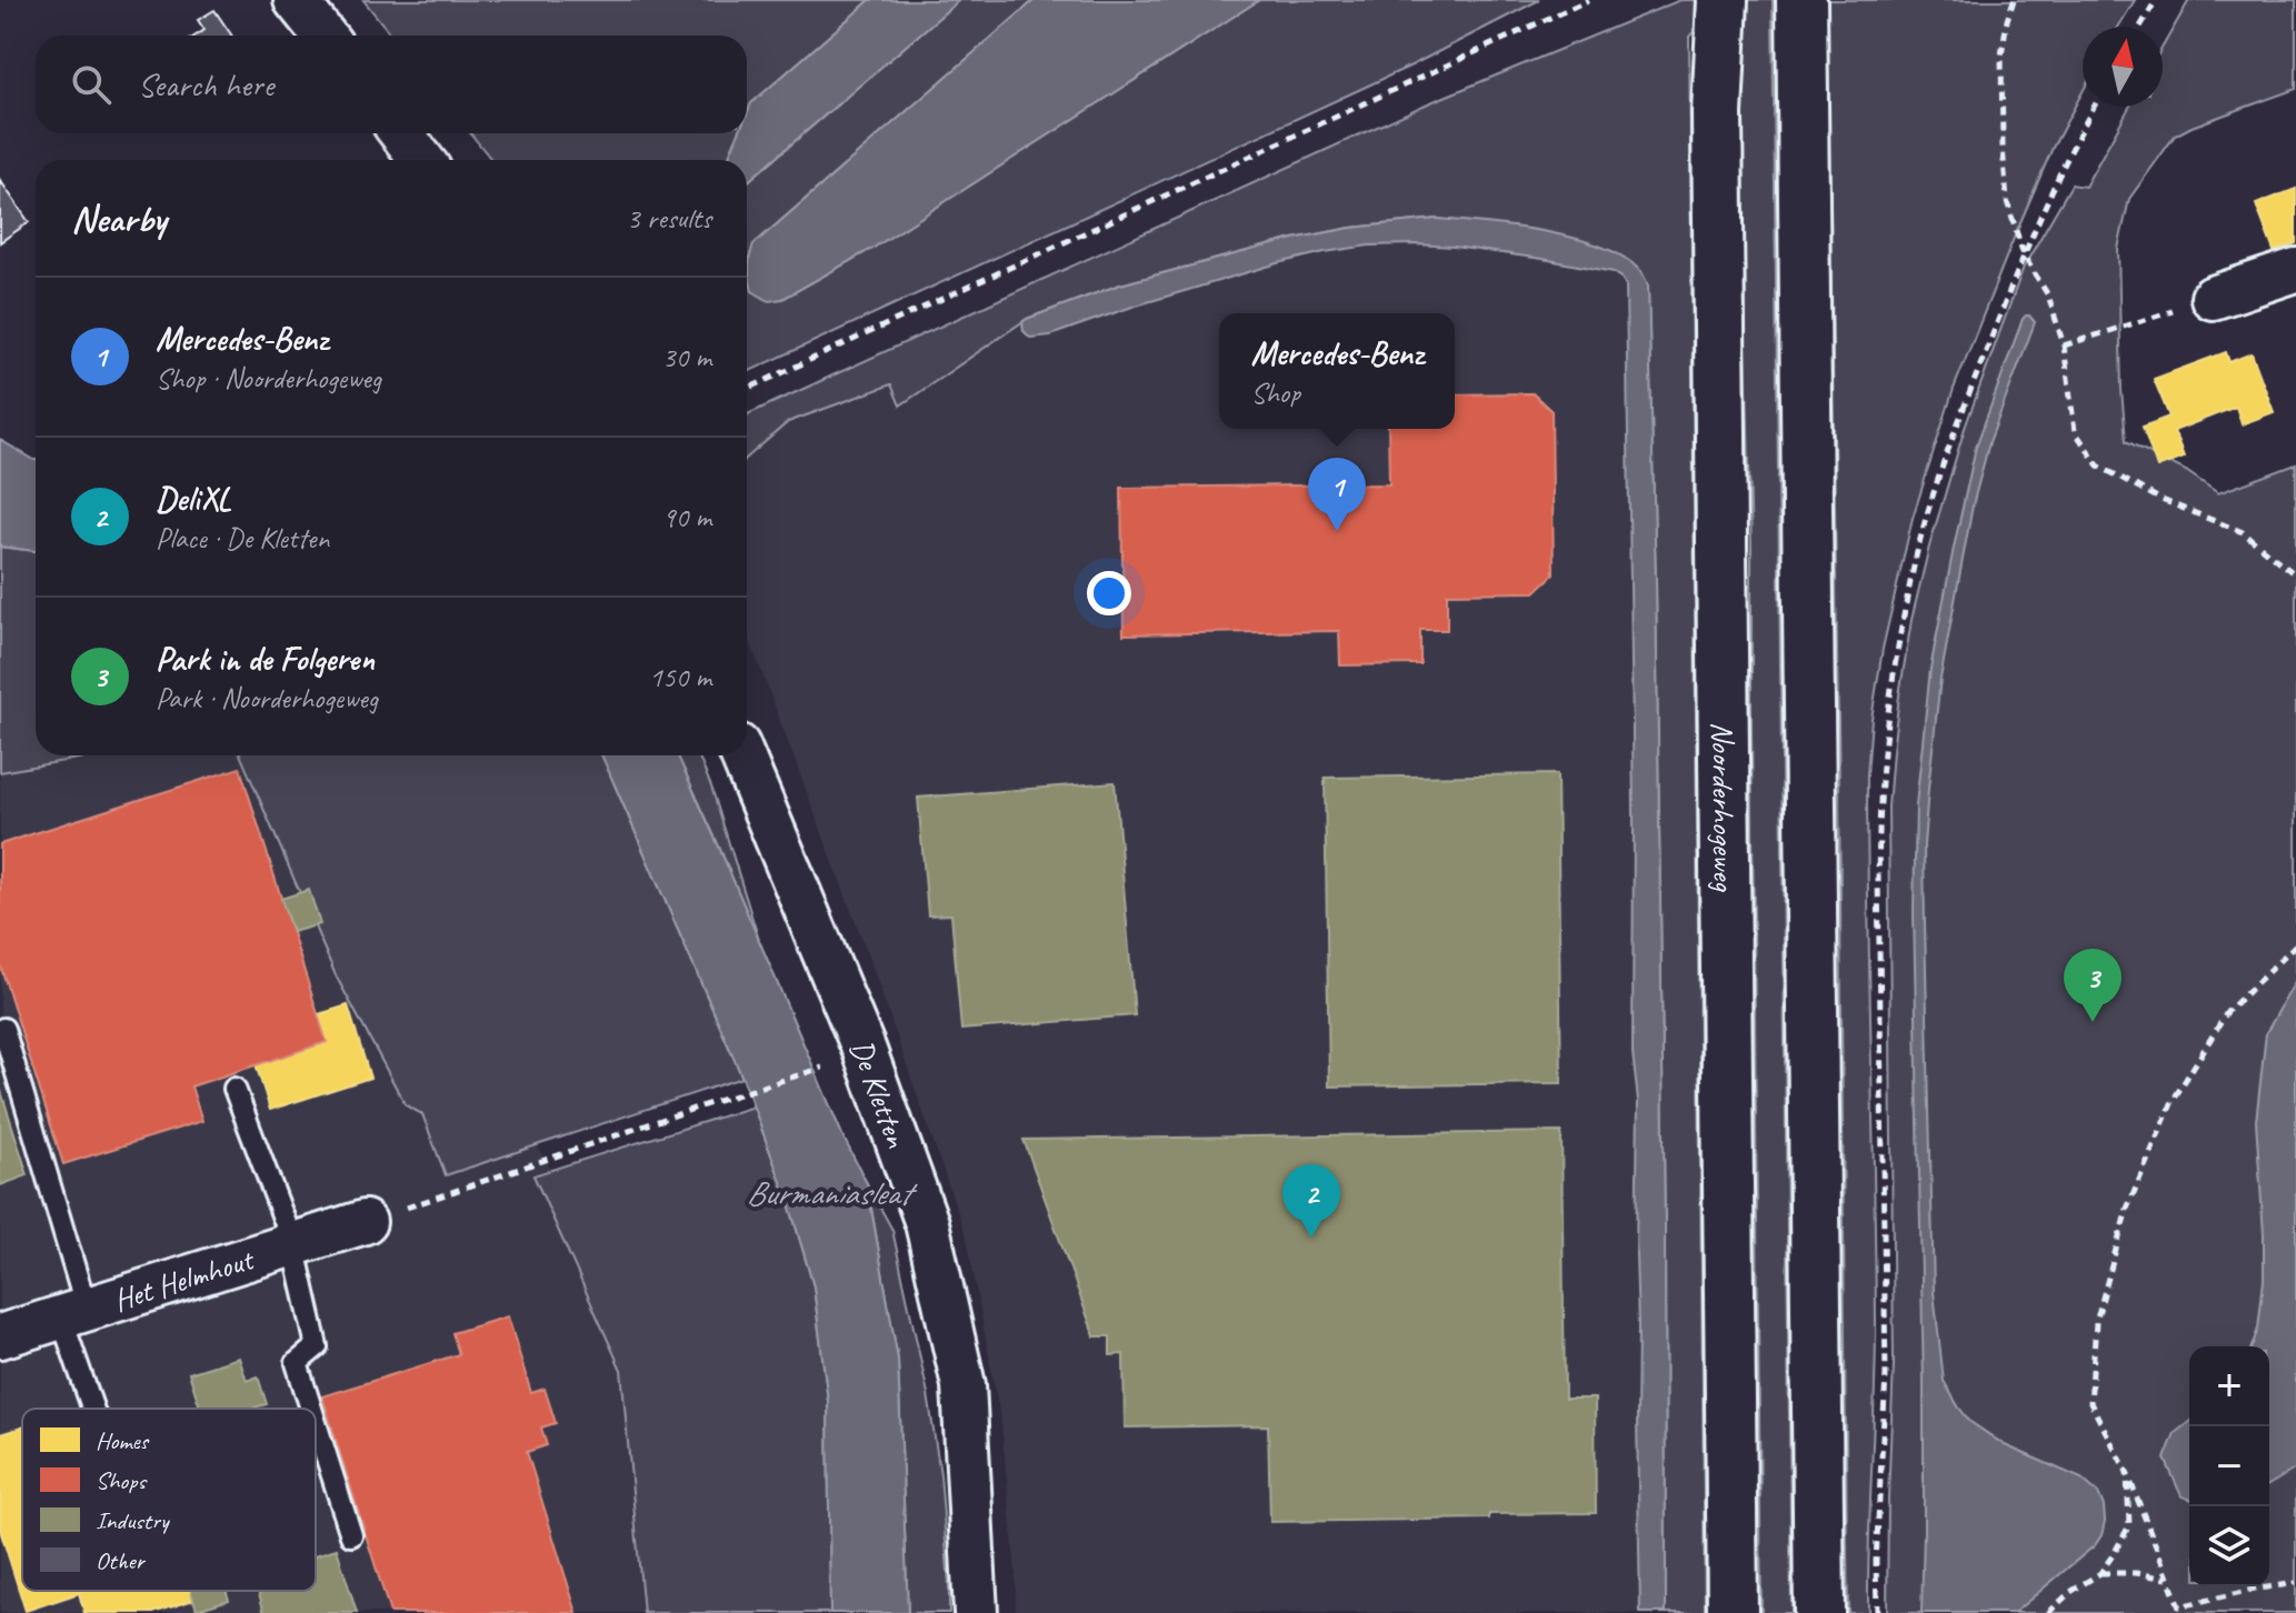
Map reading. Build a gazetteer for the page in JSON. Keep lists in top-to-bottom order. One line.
{"streets":{"main road":["Noorderhogeweg"],"street":["De Kletten","Het Helmhout"]},"water":["Burmaniasleat"],"legend":["Homes","Shops","Industry","Other"],"north":"top","page":{"search":"Search here","heading":["Nearby","3 results"],"list":[{"mark":"1","name":"Mercedes-Benz","note":"Shop · Noorderhogeweg","value":"30 m"},{"mark":"2","name":"DeliXL","note":"Place · De Kletten","value":"90 m"},{"mark":"3","name":"Park in de Folgeren","note":"Park · Noorderhogeweg","value":"150 m"}],"popup":["Mercedes-Benz","Shop"],"pins":["1","3","2"],"map_buttons":["+","−"]}}
